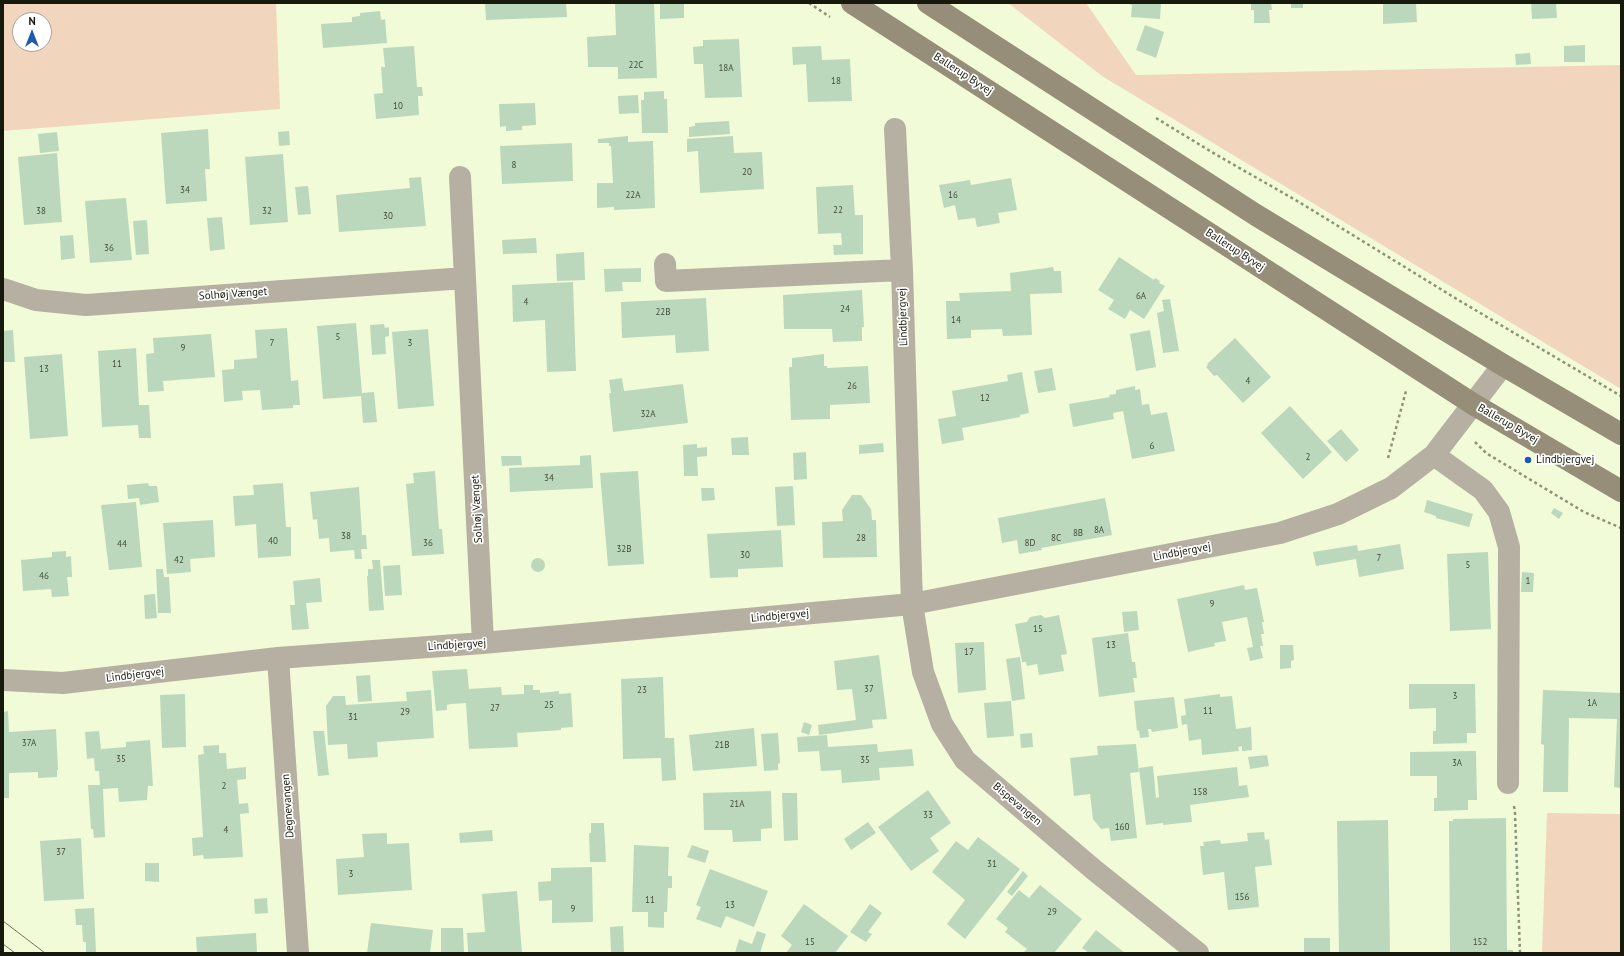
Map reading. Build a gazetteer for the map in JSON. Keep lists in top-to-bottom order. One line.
{"streets":{"main road":["Ballerup Byvej"],"street":["Solhøj Vænget","Lindbjergvej","Bispevangen","Degnevangen"]},"crossings":[["Ballerup Byvej","Lindbjergvej"],["Solhøj Vænget","Lindbjergvej"],["Lindbjergvej","Bispevangen"],["Lindbjergvej","Degnevangen"]],"places":["Lindbjergvej"],"house_numbers":["22C","18A","18","10","8","20","34","22A","16","22","38","32","30","36","6A","4","24","22B","14","5","7","3","9","11","13","4","26","12","32A","6","2","34","8A","8B","38","28","8C","40","36","8D","44","32B","30","7","42","5","46","1","9","15","13","17","37","23","3","1A","25","27","11","29","31","37A","21B","35","35","3A","2","158","21A","33","160","4","37","31","3","156","11","13","9","29","15","152"],"north":"top"}
